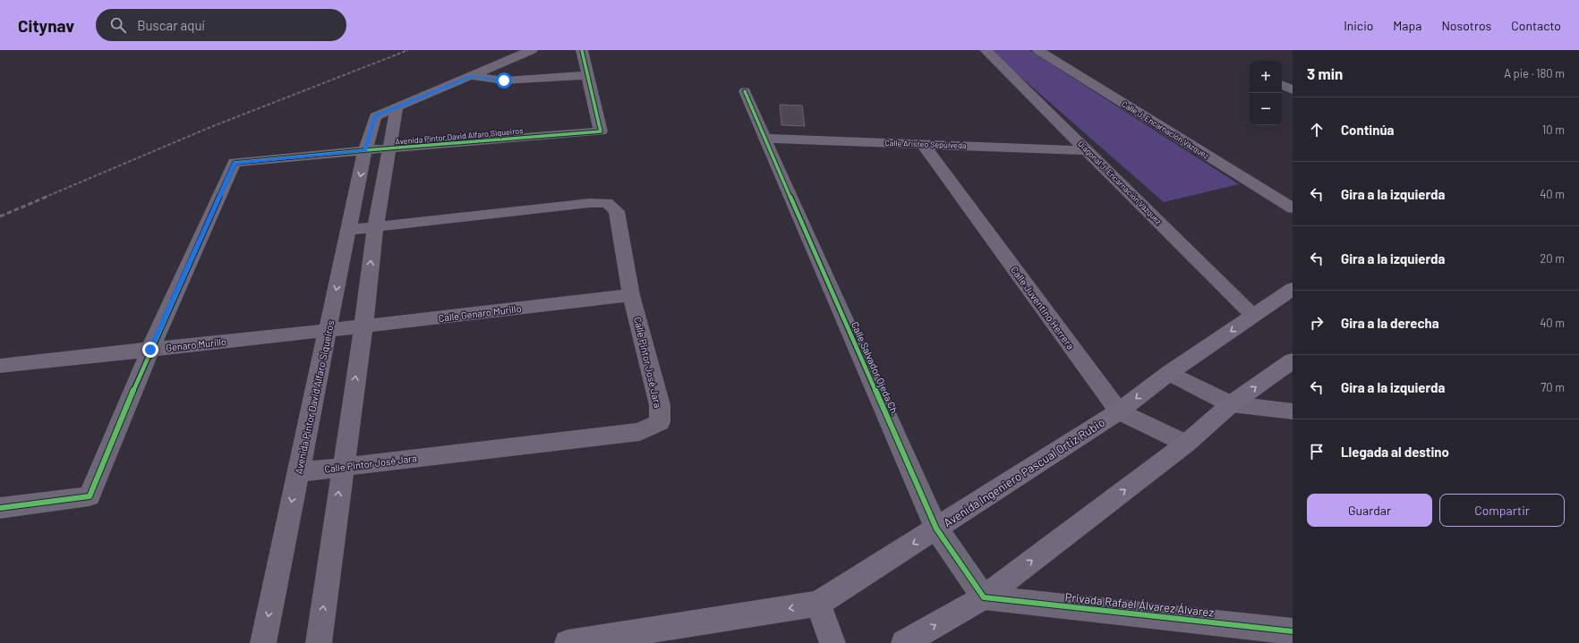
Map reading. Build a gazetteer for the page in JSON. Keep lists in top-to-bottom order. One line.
{"streets":{"street":["Calle J. Encarnación Vázquez","Avenida Pintor David Alfaro Siqueiros","Calle Aristeo Sepúlveda","Diagonal J. Encarnación Vázquez","Calle Juventino Herrera","Calle Genaro Murillo","Genaro Murillo","Calle Pintor José Jara","Calle Salvador Ojeda Ch.","Avenida Ingeniero Pascual Ortiz Rubio","Privada Rafaél Álvarez Álvarez"]},"crossings":[["Avenida Pintor David Alfaro Siqueiros","Calle Genaro Murillo"],["Avenida Pintor David Alfaro Siqueiros","Genaro Murillo"],["Avenida Pintor David Alfaro Siqueiros","Calle Pintor José Jara"],["Calle Aristeo Sepúlveda","Diagonal J. Encarnación Vázquez"],["Calle Aristeo Sepúlveda","Calle Juventino Herrera"],["Calle Aristeo Sepúlveda","Calle Salvador Ojeda Ch."],["Diagonal J. Encarnación Vázquez","Avenida Ingeniero Pascual Ortiz Rubio"],["Calle Juventino Herrera","Avenida Ingeniero Pascual Ortiz Rubio"],["Calle Genaro Murillo","Genaro Murillo"],["Calle Genaro Murillo","Calle Pintor José Jara"],["Calle Salvador Ojeda Ch.","Avenida Ingeniero Pascual Ortiz Rubio"],["Calle Salvador Ojeda Ch.","Privada Rafaél Álvarez Álvarez"]],"page":{"header":"Citynav","search":"Buscar aquí","nav":["Inicio","Mapa","Nosotros","Contacto"],"heading":["3 min","A pie · 180 m"],"map_buttons":["+","−"],"list":[["Continúa","10 m"],["Gira a la izquierda","40 m"],["Gira a la izquierda","20 m"],["Gira a la derecha","40 m"],["Gira a la izquierda","70 m"],"Llegada al destino"],"buttons":["Guardar","Compartir"]}}
